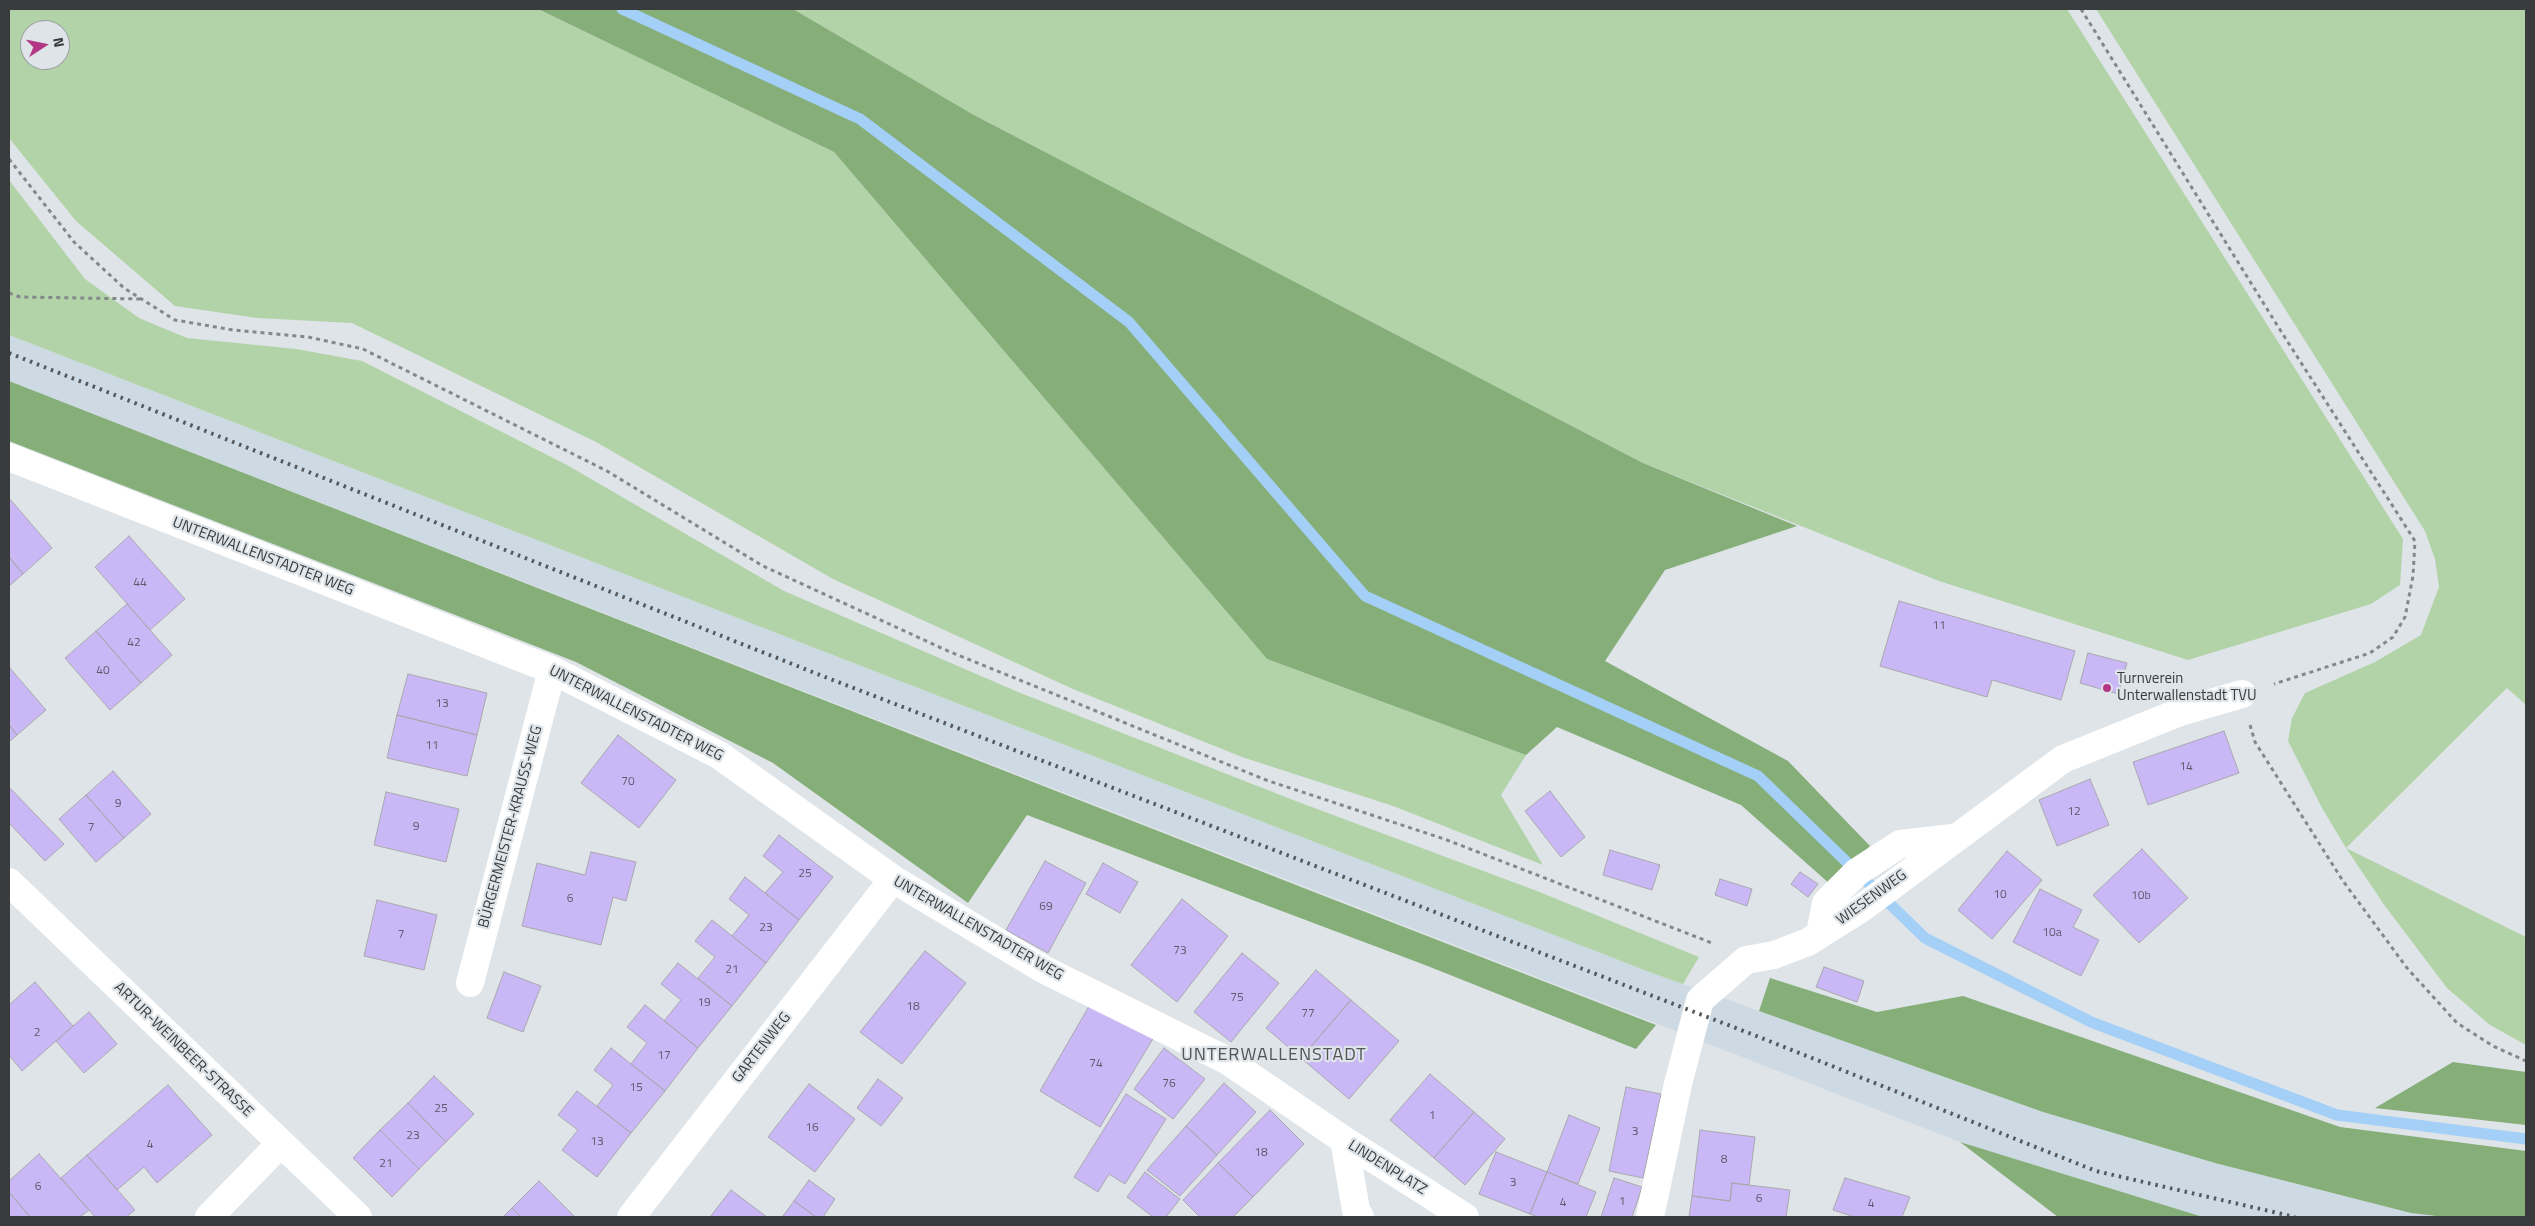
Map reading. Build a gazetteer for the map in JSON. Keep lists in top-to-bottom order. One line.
{"streets":{"street":["UNTERWALLENSTADTER WEG","BÜRGERMEISTER-KRAUSS-WEG","WIESENWEG","GARTENWEG","ARTUR-WEINBEER-STRASSE","LINDENPLATZ"]},"crossings":[["UNTERWALLENSTADTER WEG","BÜRGERMEISTER-KRAUSS-WEG"],["UNTERWALLENSTADTER WEG","GARTENWEG"],["UNTERWALLENSTADTER WEG","LINDENPLATZ"]],"districts":["UNTERWALLENSTADT"],"places":["Turnverein Unterwallenstadt TVU"],"house_numbers":["44","11","42","40","13","11","14","70","9","12","9","7","25","10","10b","6","69","23","10a","7","73","21","75","19","18","77","2","17","74","76","15","25","1","16","3","23","13","4","18","8","21","3","6","6","1","4","4"],"north":"right"}
